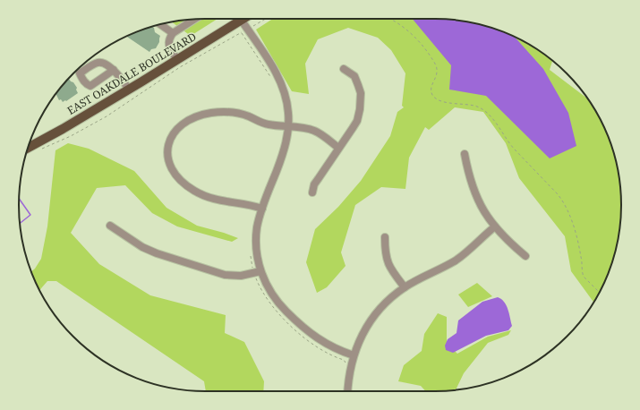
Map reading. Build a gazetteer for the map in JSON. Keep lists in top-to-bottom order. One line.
{"streets":{"main road":["EAST OAKDALE BOULEVARD"]}}
